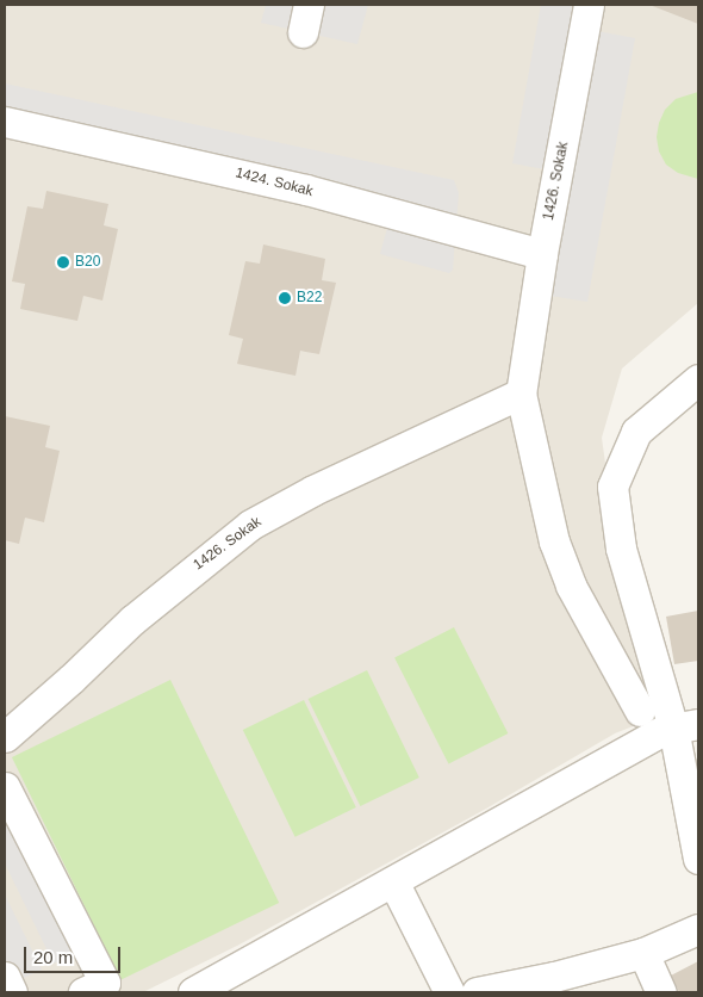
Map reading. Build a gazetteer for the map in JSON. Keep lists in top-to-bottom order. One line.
{"streets":{"street":["1426. Sokak","1424. Sokak"]},"crossings":[["1426. Sokak","1424. Sokak"]],"places":["B20","B22"],"scale_bar":"20 m"}
